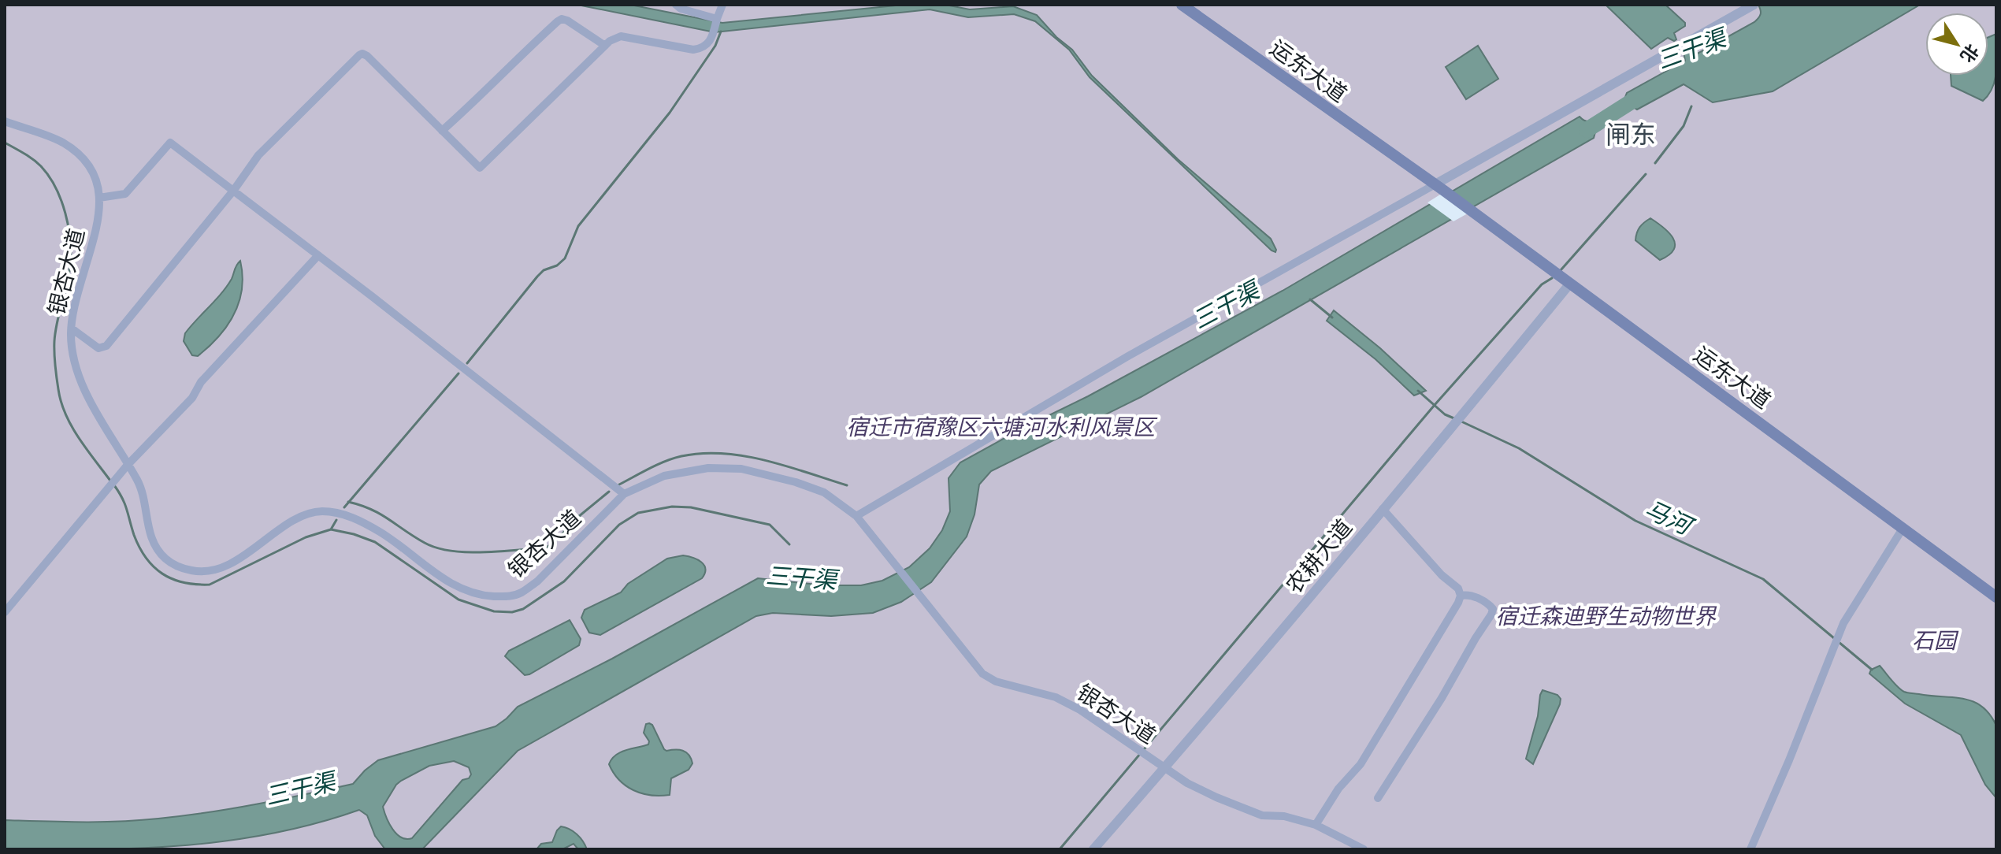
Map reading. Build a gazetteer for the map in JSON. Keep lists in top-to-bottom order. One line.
{"streets":{"main road":["运东大道"],"street":["银杏大道","农耕大道"]},"crossings":[["运东大道","农耕大道"],["银杏大道","农耕大道"]],"districts":["闸东"],"water":["三干渠","马河"],"parks":["宿迁市宿豫区六塘河水利风景区","宿迁森迪野生动物世界","石园"],"north":"bottom right"}
